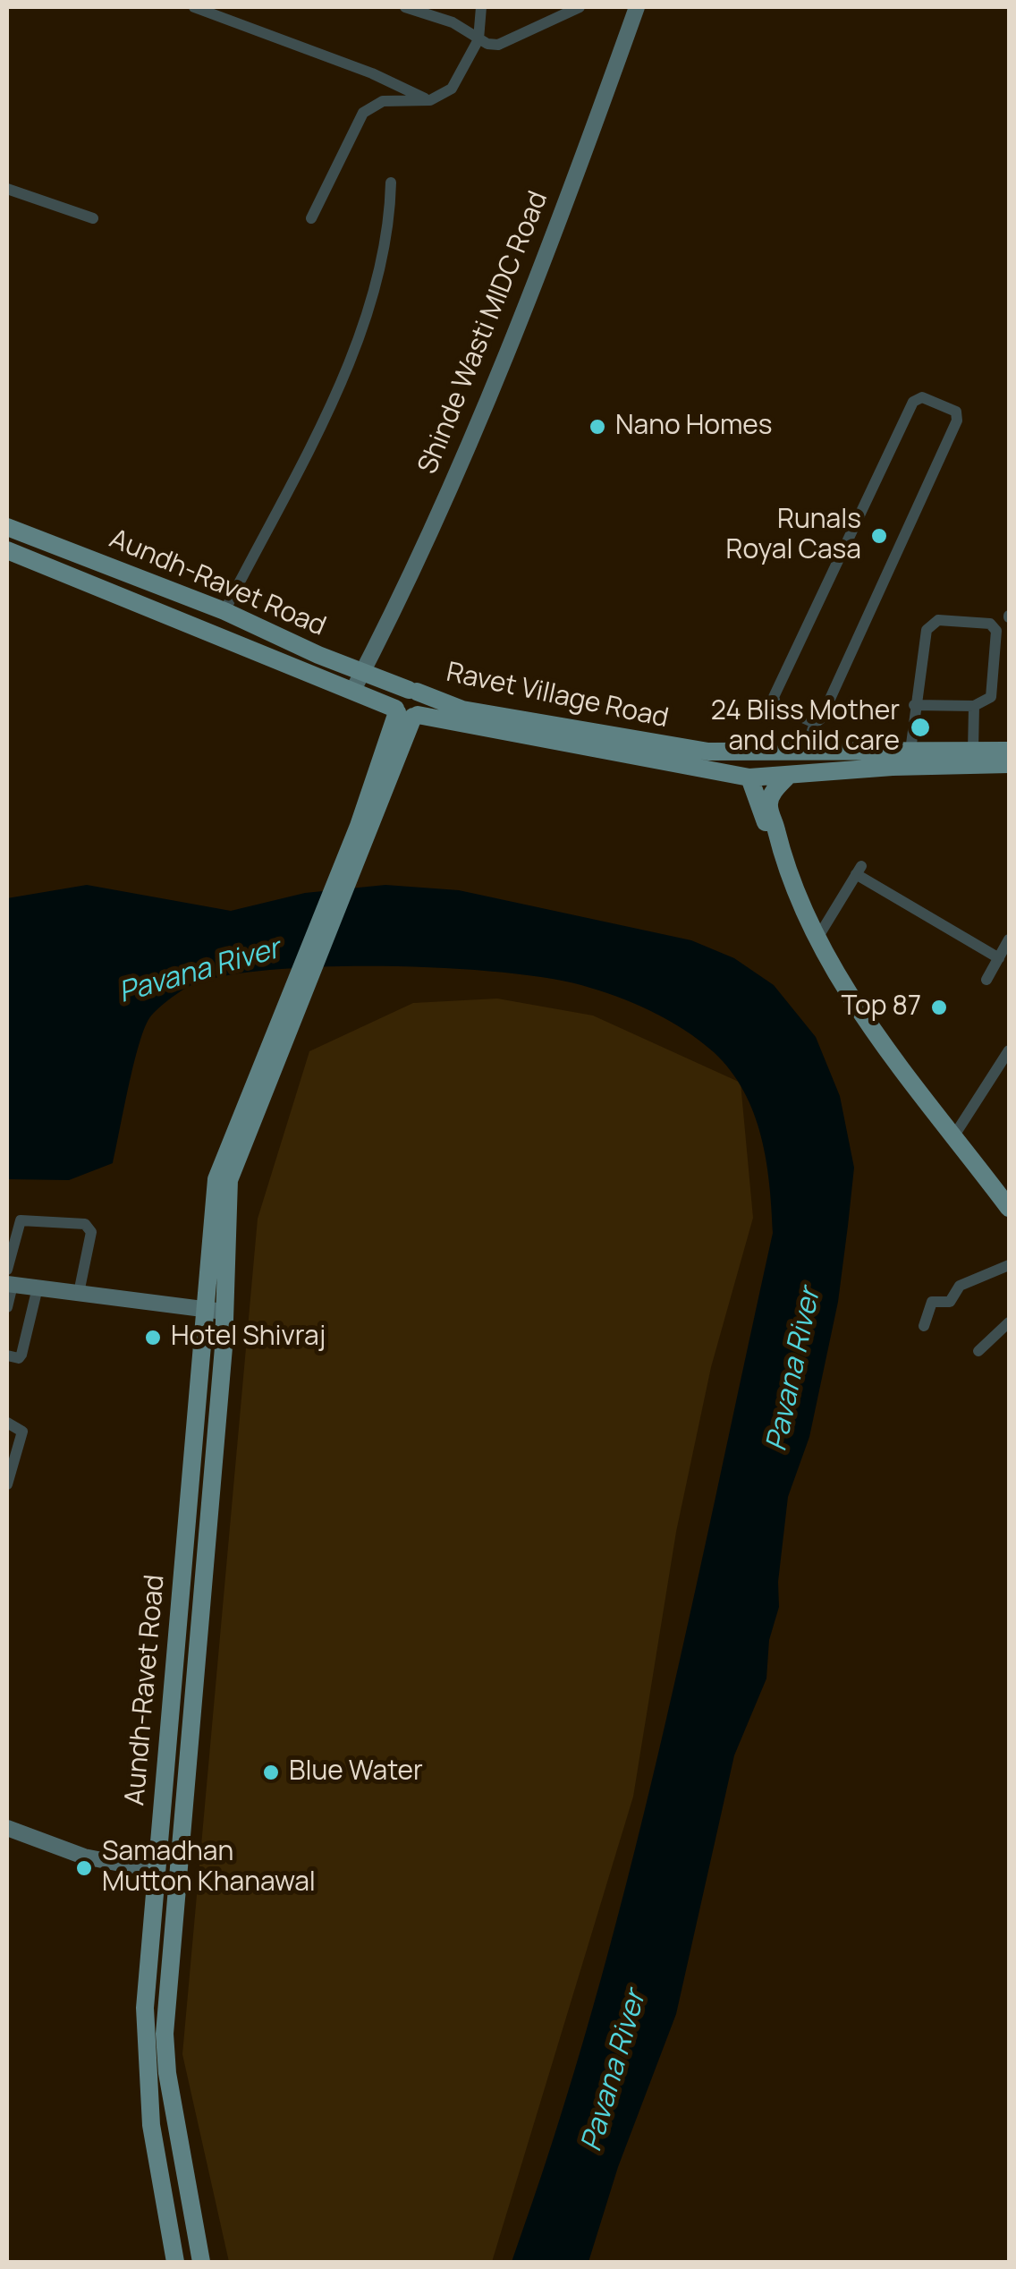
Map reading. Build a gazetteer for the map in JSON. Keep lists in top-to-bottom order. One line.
{"streets":{"main road":["Aundh-Ravet Road","Ravet Village Road"],"street":["Shinde Wasti MIDC Road"]},"crossings":[["Shinde Wasti MIDC Road","Aundh-Ravet Road"],["Aundh-Ravet Road","Ravet Village Road"]],"water":["Pavana River"],"places":["Nano Homes","Runals Royal Casa","24 Bliss Mother and child care","Top 87","Hotel Shivraj","Blue Water","Samadhan Mutton Khanawal"]}
